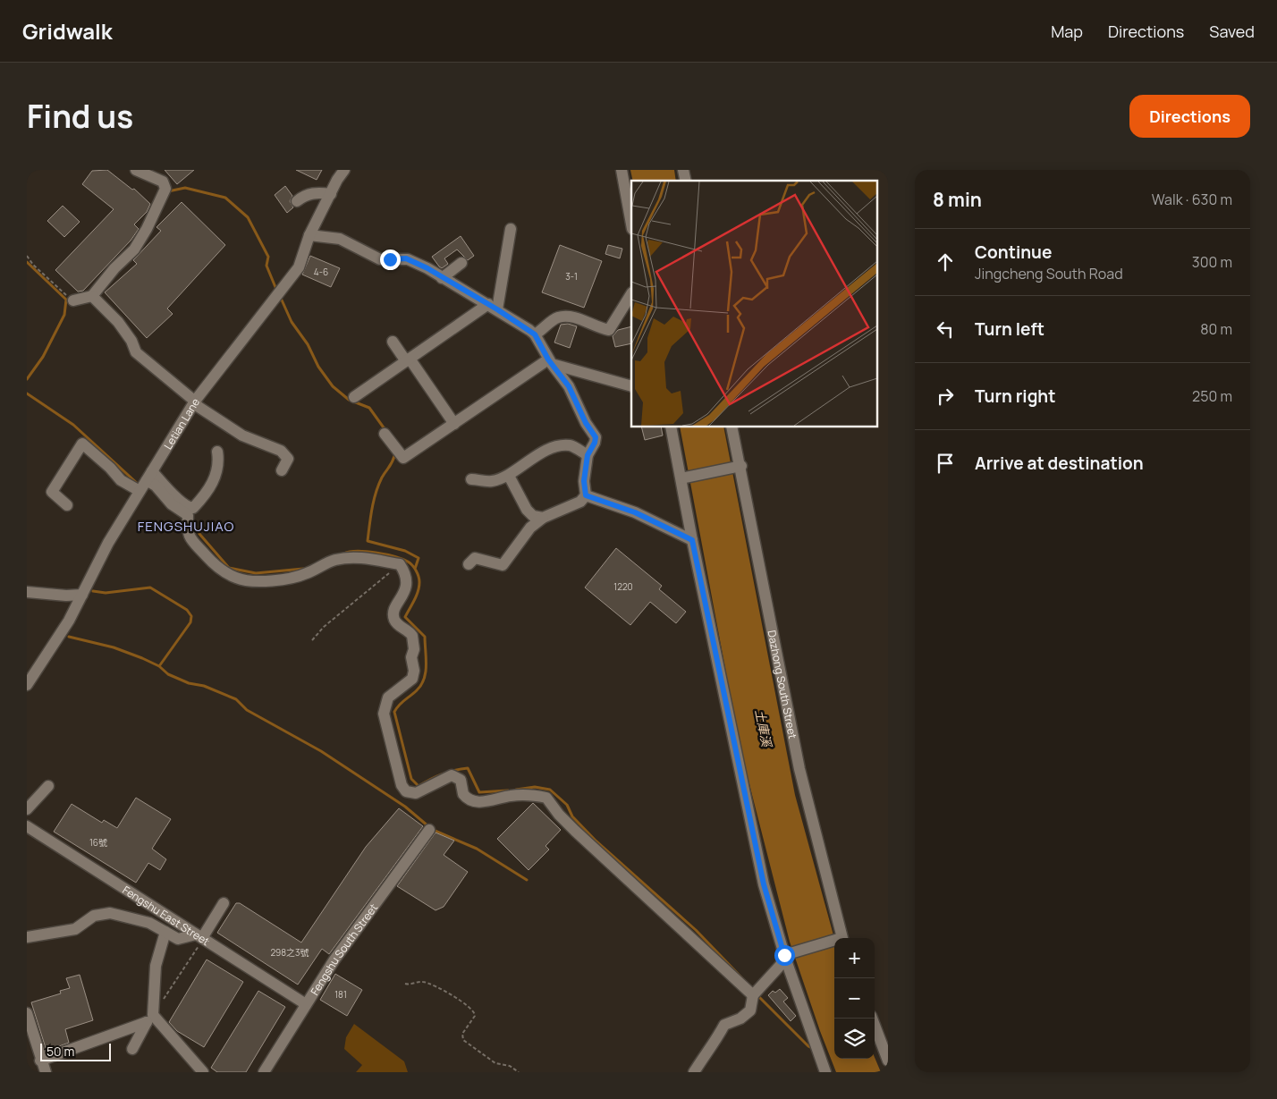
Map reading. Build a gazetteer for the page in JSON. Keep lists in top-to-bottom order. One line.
{"streets":{"street":["Letian Lane","Dazhong South Street","Fengshu East Street","Fengshu South Street"]},"crossings":[["Fengshu East Street","Fengshu South Street"]],"districts":["FENGSHUJIAO"],"water":["土庫溪"],"house_numbers":["4-6","3-1","1220","16號","298之3號","181"],"scale_bar":"50 m","page":{"header":"Gridwalk","nav":["Map","Directions","Saved"],"title":"Find us","buttons":"Directions","heading":["8 min","Walk · 630 m"],"list":[["Continue","Jingcheng South Road","300 m"],["Turn left","80 m"],["Turn right","250 m"],"Arrive at destination"],"map_buttons":["+","−"],"scale":"50 m"}}
